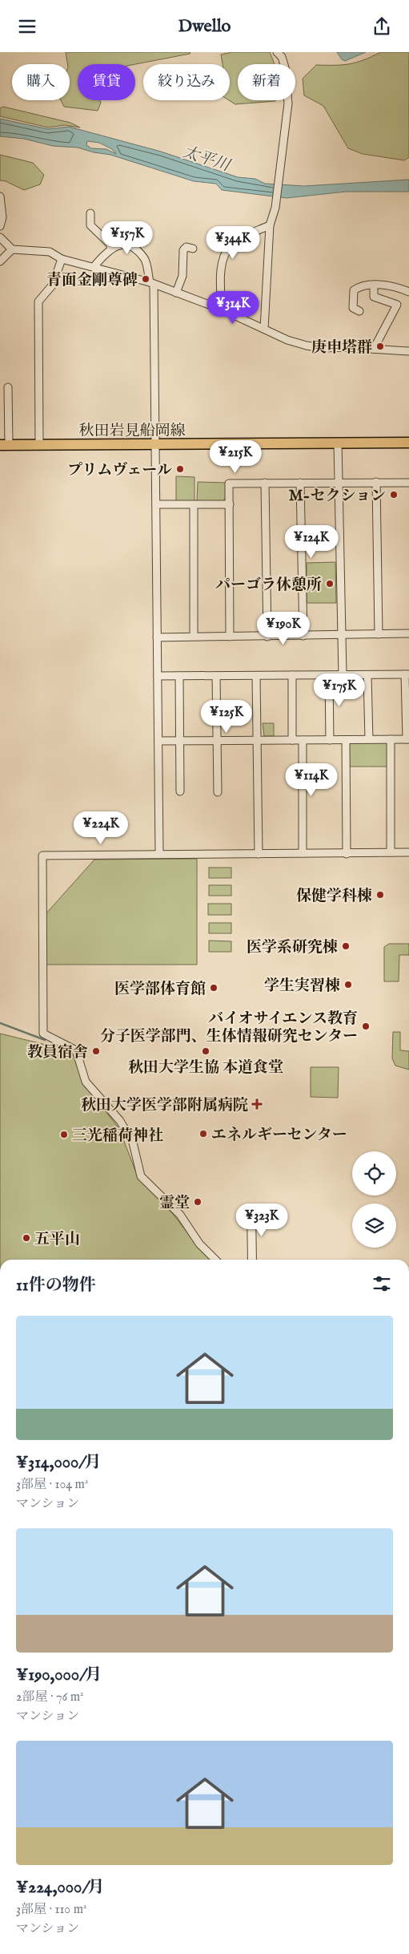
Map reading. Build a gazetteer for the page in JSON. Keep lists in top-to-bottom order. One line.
{"streets":{"main road":["秋田岩見船岡線"]},"water":["太平川"],"places":{"other":["青面金剛尊碑","庚申塔群","プリムヴェール","M-セクション","パーゴラ休憩所","保健学科棟","医学系研究棟","学生実習棟","医学部体育館","バイオサイエンス教育 分子医学部門、生体情報研究センター","教員宿舎","秋田大学生協 本道食堂","エネルギーセンター","三光稲荷神社","霊堂","五平山"],"health":["秋田大学医学部附属病院"]},"page":{"header":"Dwello","chip":["購入","賃貸","絞り込み","新着"],"price":["¥157K","¥344K","¥314K","¥215K","¥124K","¥190K","¥175K","¥125K","¥114K","¥224K","¥323K"],"heading":"11件の物件","list":[{"name":"¥314,000/月","note":"3部屋 · 104 m² · マンション"},{"name":"¥190,000/月","note":"2部屋 · 76 m² · マンション"},{"name":"¥224,000/月","note":"3部屋 · 110 m² · マンション"}]}}
